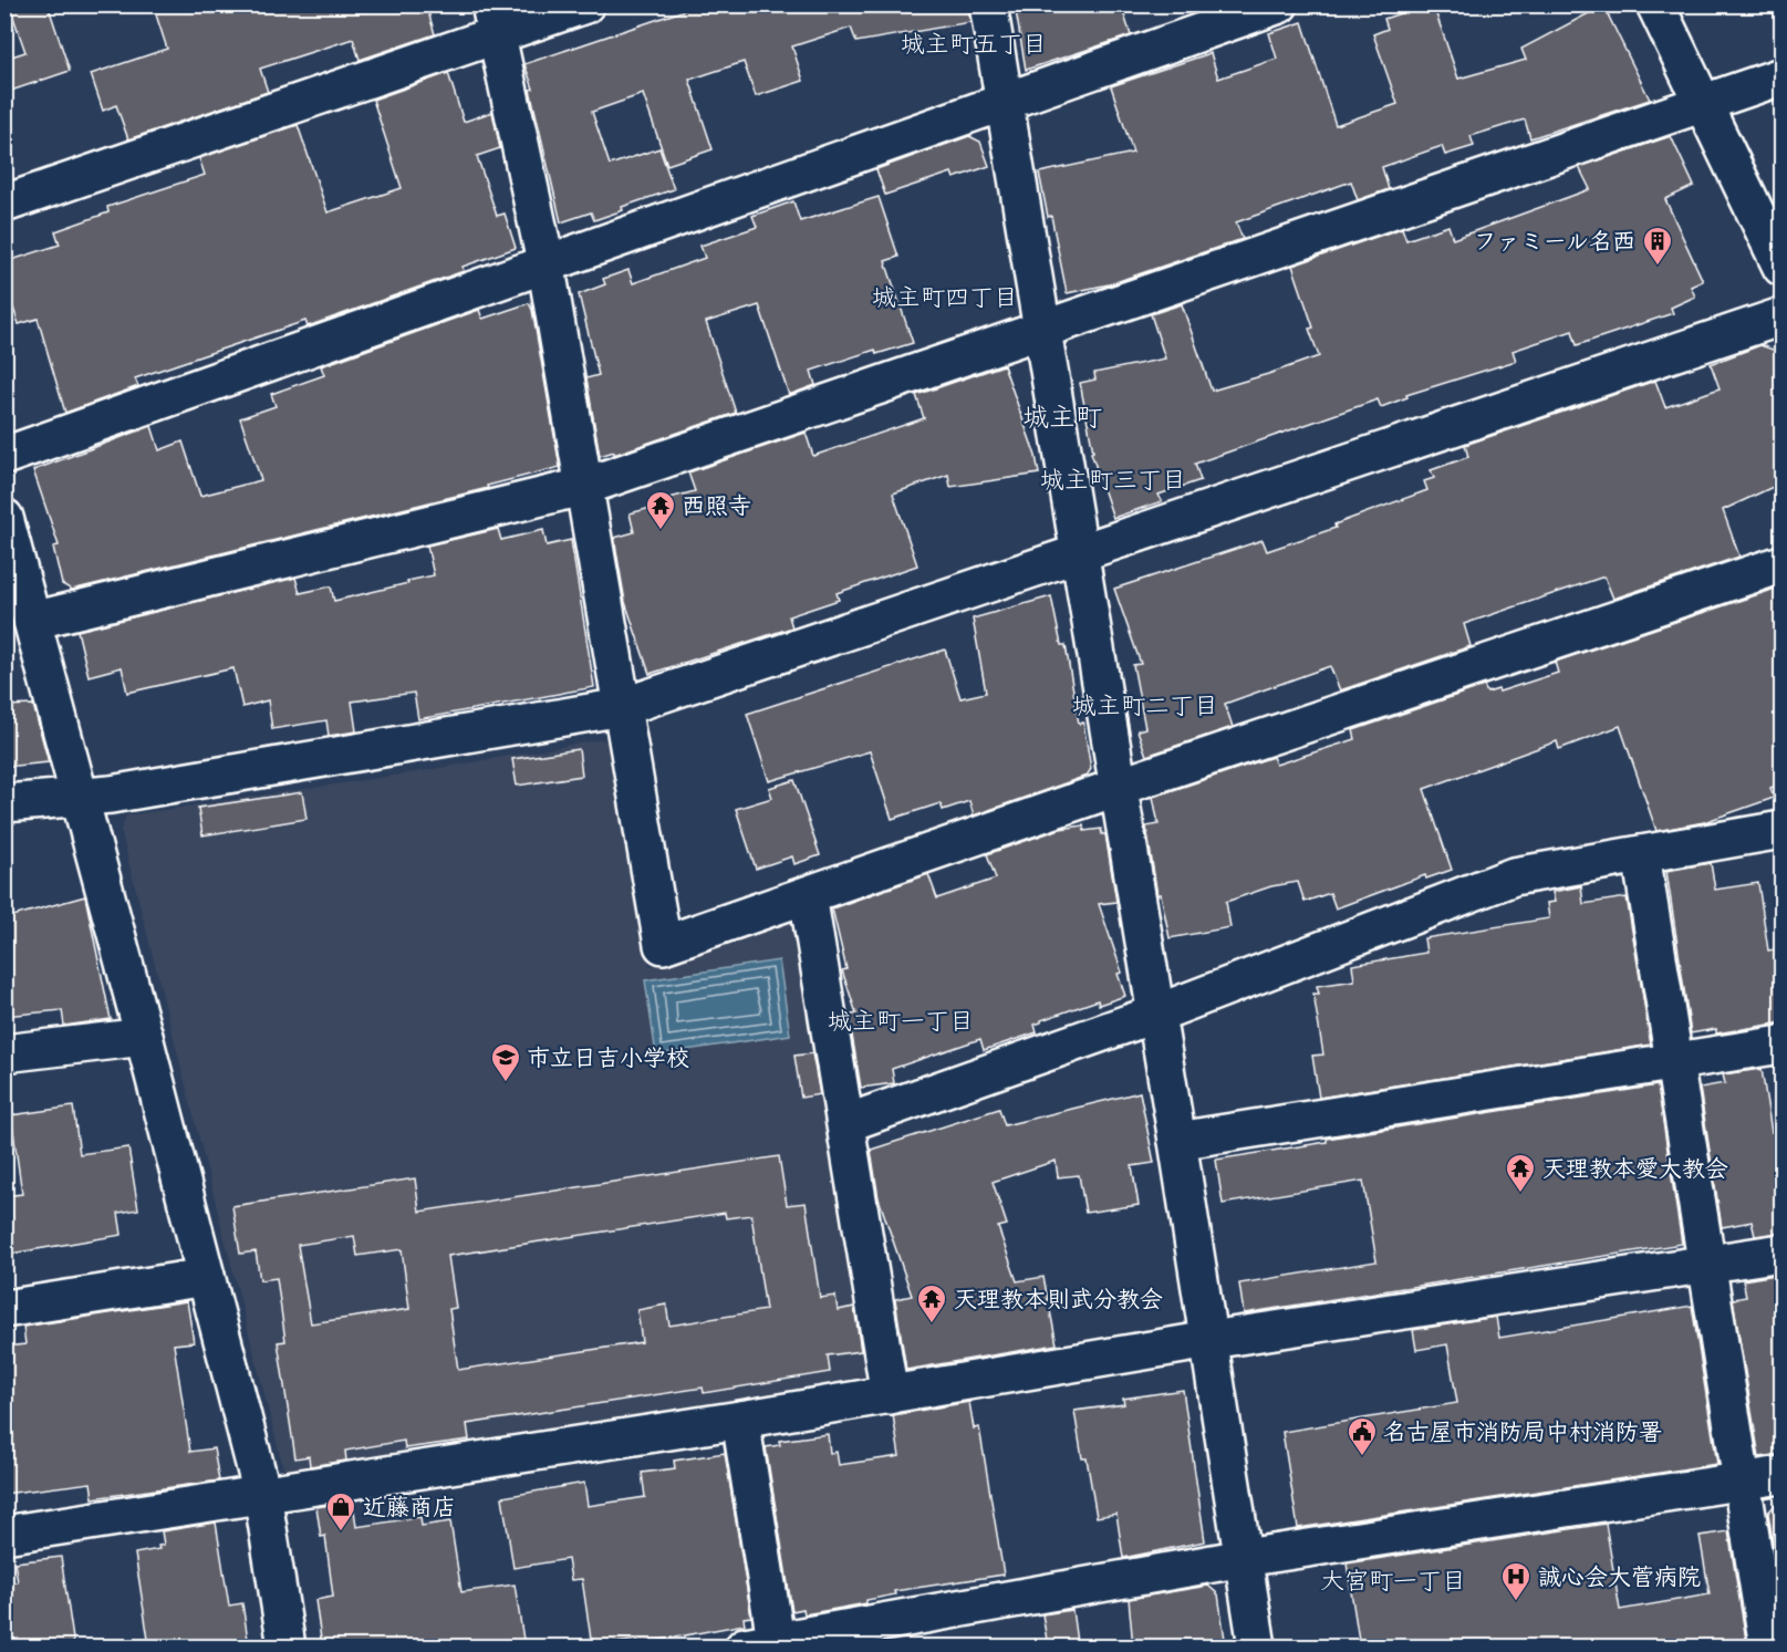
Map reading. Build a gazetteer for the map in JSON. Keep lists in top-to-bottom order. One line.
{"districts":["城主町五丁目","城主町四丁目","城主町","城主町三丁目","城主町二丁目","城主町一丁目","大宮町一丁目"],"places":{"building":["ファミール名西"],"temple":["西照寺","天理教本愛大教会","天理教本則武分教会"],"school or university":["市立日吉小学校"],"public building":["名古屋市消防局中村消防署"],"shop":["近藤商店"],"hospital":["誠心会大菅病院"]}}
